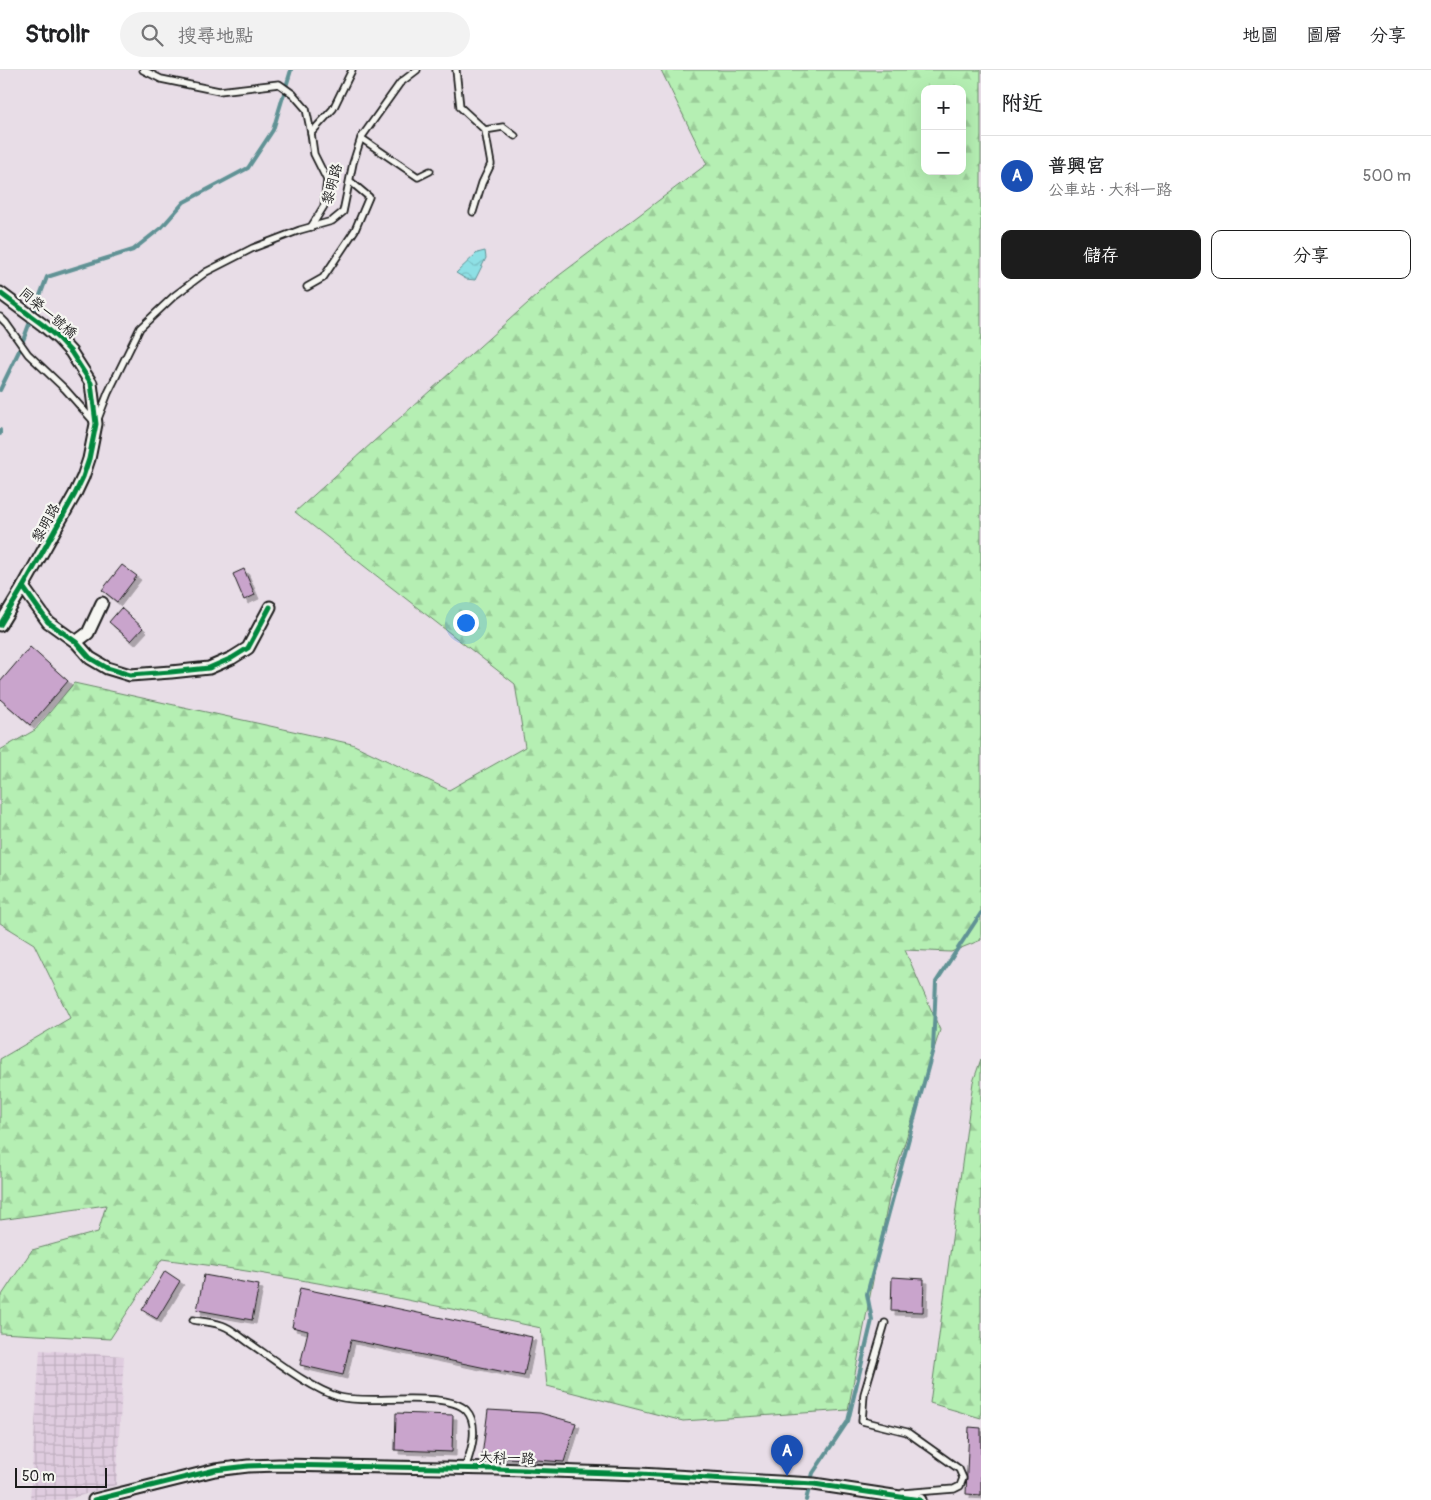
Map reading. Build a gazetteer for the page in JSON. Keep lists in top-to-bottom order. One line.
{"streets":{"street":["黎明路","同榮一號橋","大科一路"]},"crossings":[["黎明路","同榮一號橋"]],"scale_bar":"50 m","page":{"header":"Strollr","search":"搜尋地點","nav":["地圖","圖層","分享"],"heading":"附近","map_buttons":["+","−"],"list":[{"mark":"A","name":"普興宮","note":"公車站 · 大科一路","value":"500 m"}],"buttons":["儲存","分享"],"pins":"A","scale":"50 m"}}
